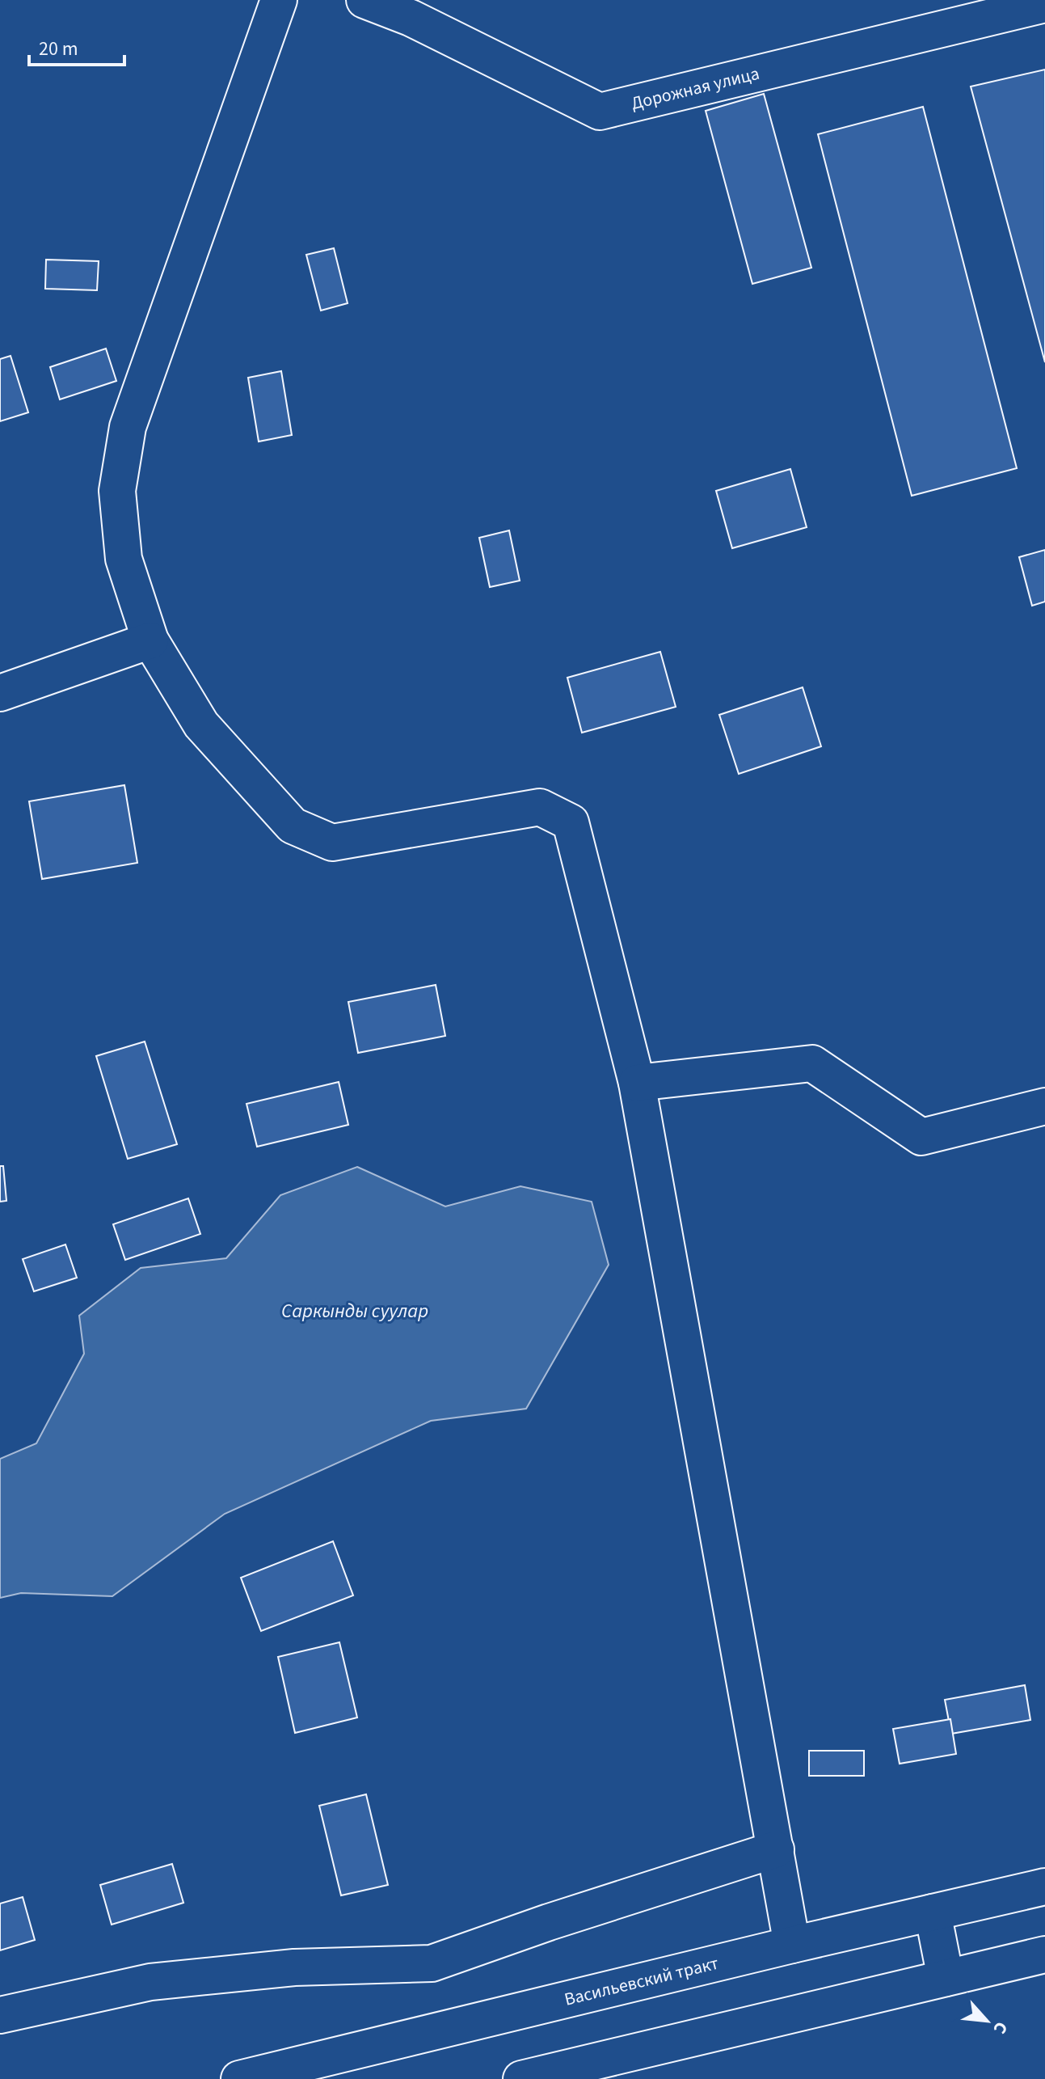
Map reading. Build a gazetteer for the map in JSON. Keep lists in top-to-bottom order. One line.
{"streets":{"street":["Дорожная улица","Васильевский тракт"]},"water":["Саркынды суулар"],"scale_bar":"20 m","north":"bottom right"}
